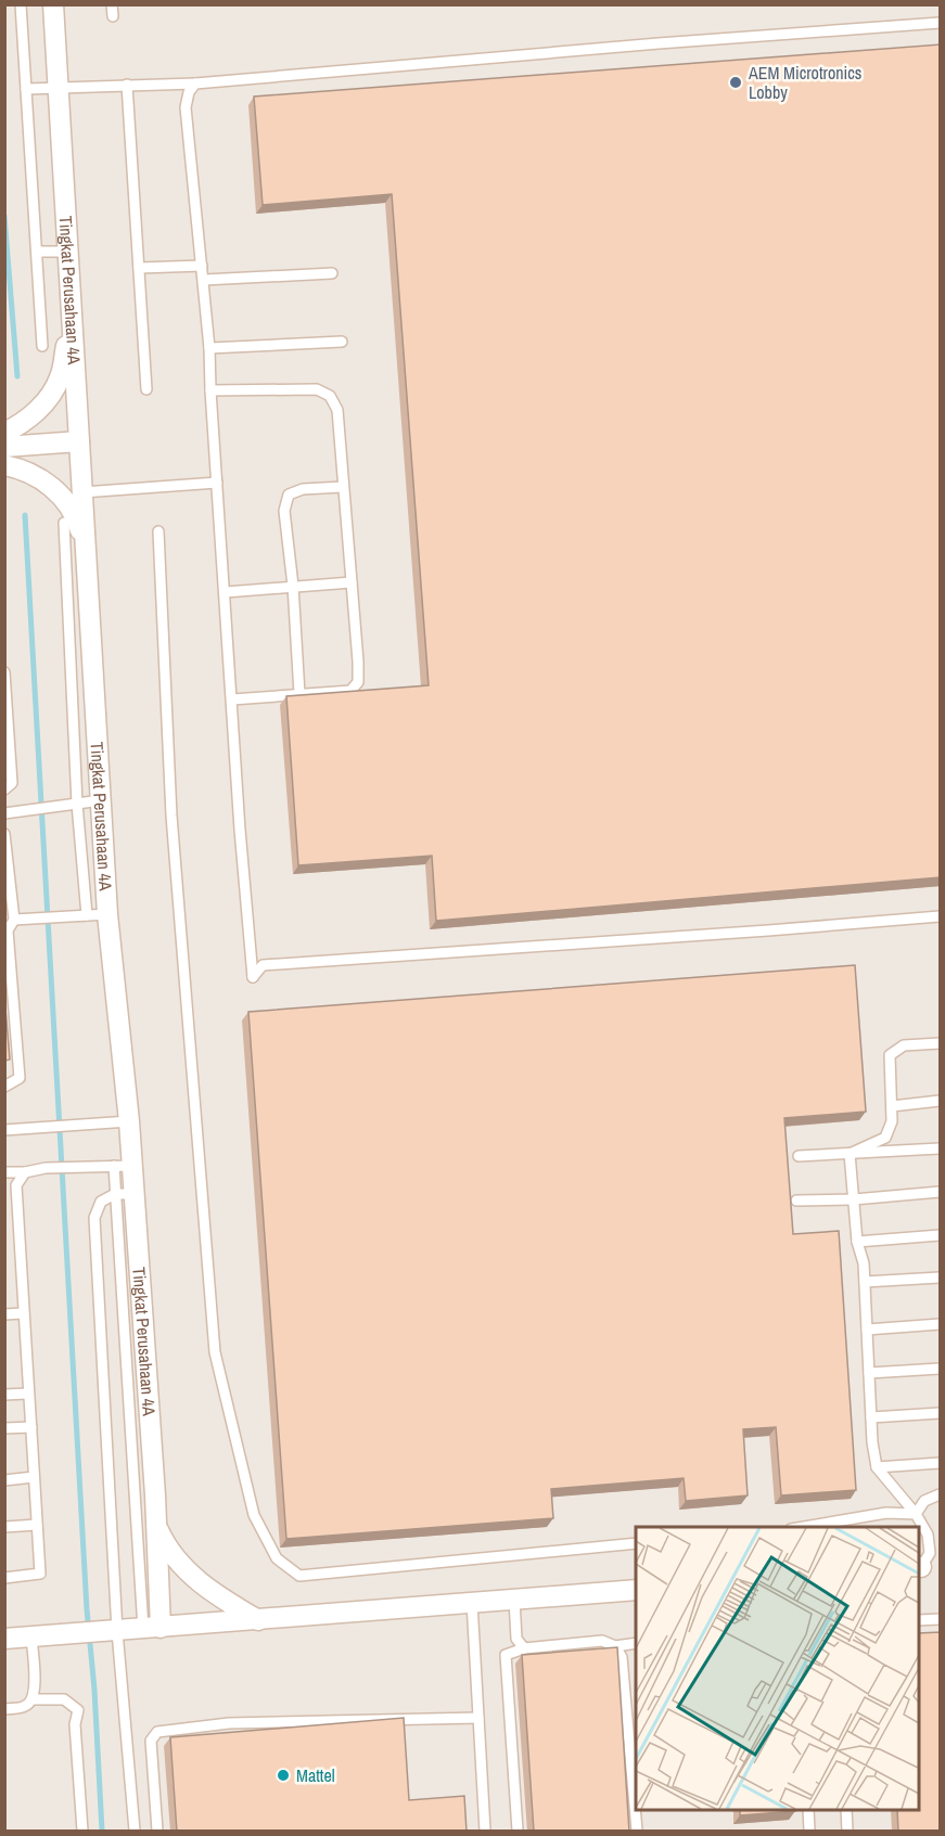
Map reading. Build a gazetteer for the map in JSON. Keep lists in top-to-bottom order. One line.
{"streets":{"street":["Tingkat Perusahaan 4A"]},"places":["AEM Microtronics Lobby","Mattel"]}
